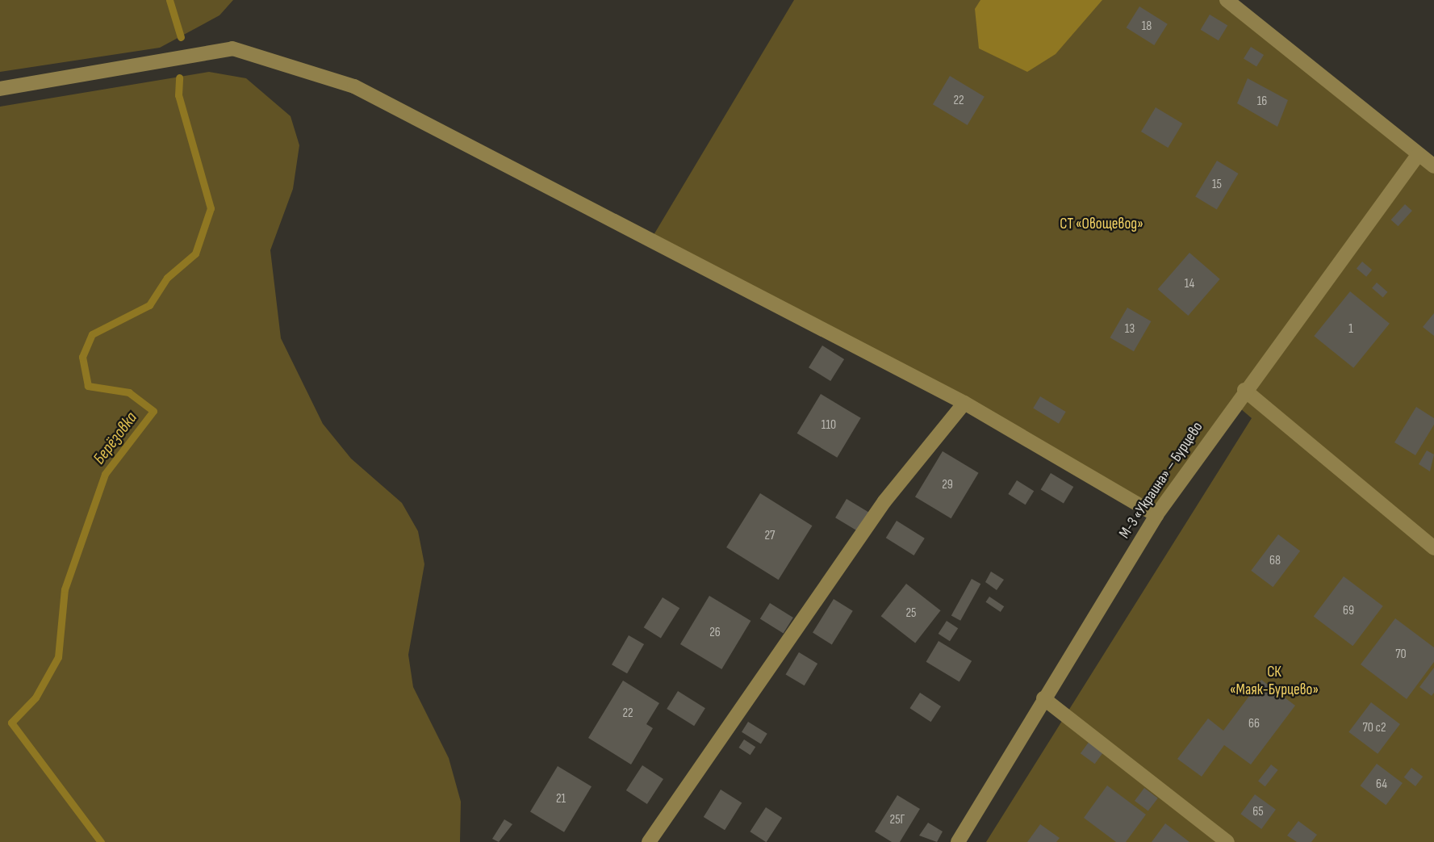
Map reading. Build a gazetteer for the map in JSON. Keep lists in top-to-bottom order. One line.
{"streets":{"street":["М-3 «Украина» – Бурцево"]},"water":["Берёзовка"],"parks":["СТ «Овощевод»","СК «Маяк-Бурцево»"],"house_numbers":["18","22","16","15","14","13","1","110","29","27","68","69","25","26","70","22","66","70 с2","64","21","65","25Г"]}
